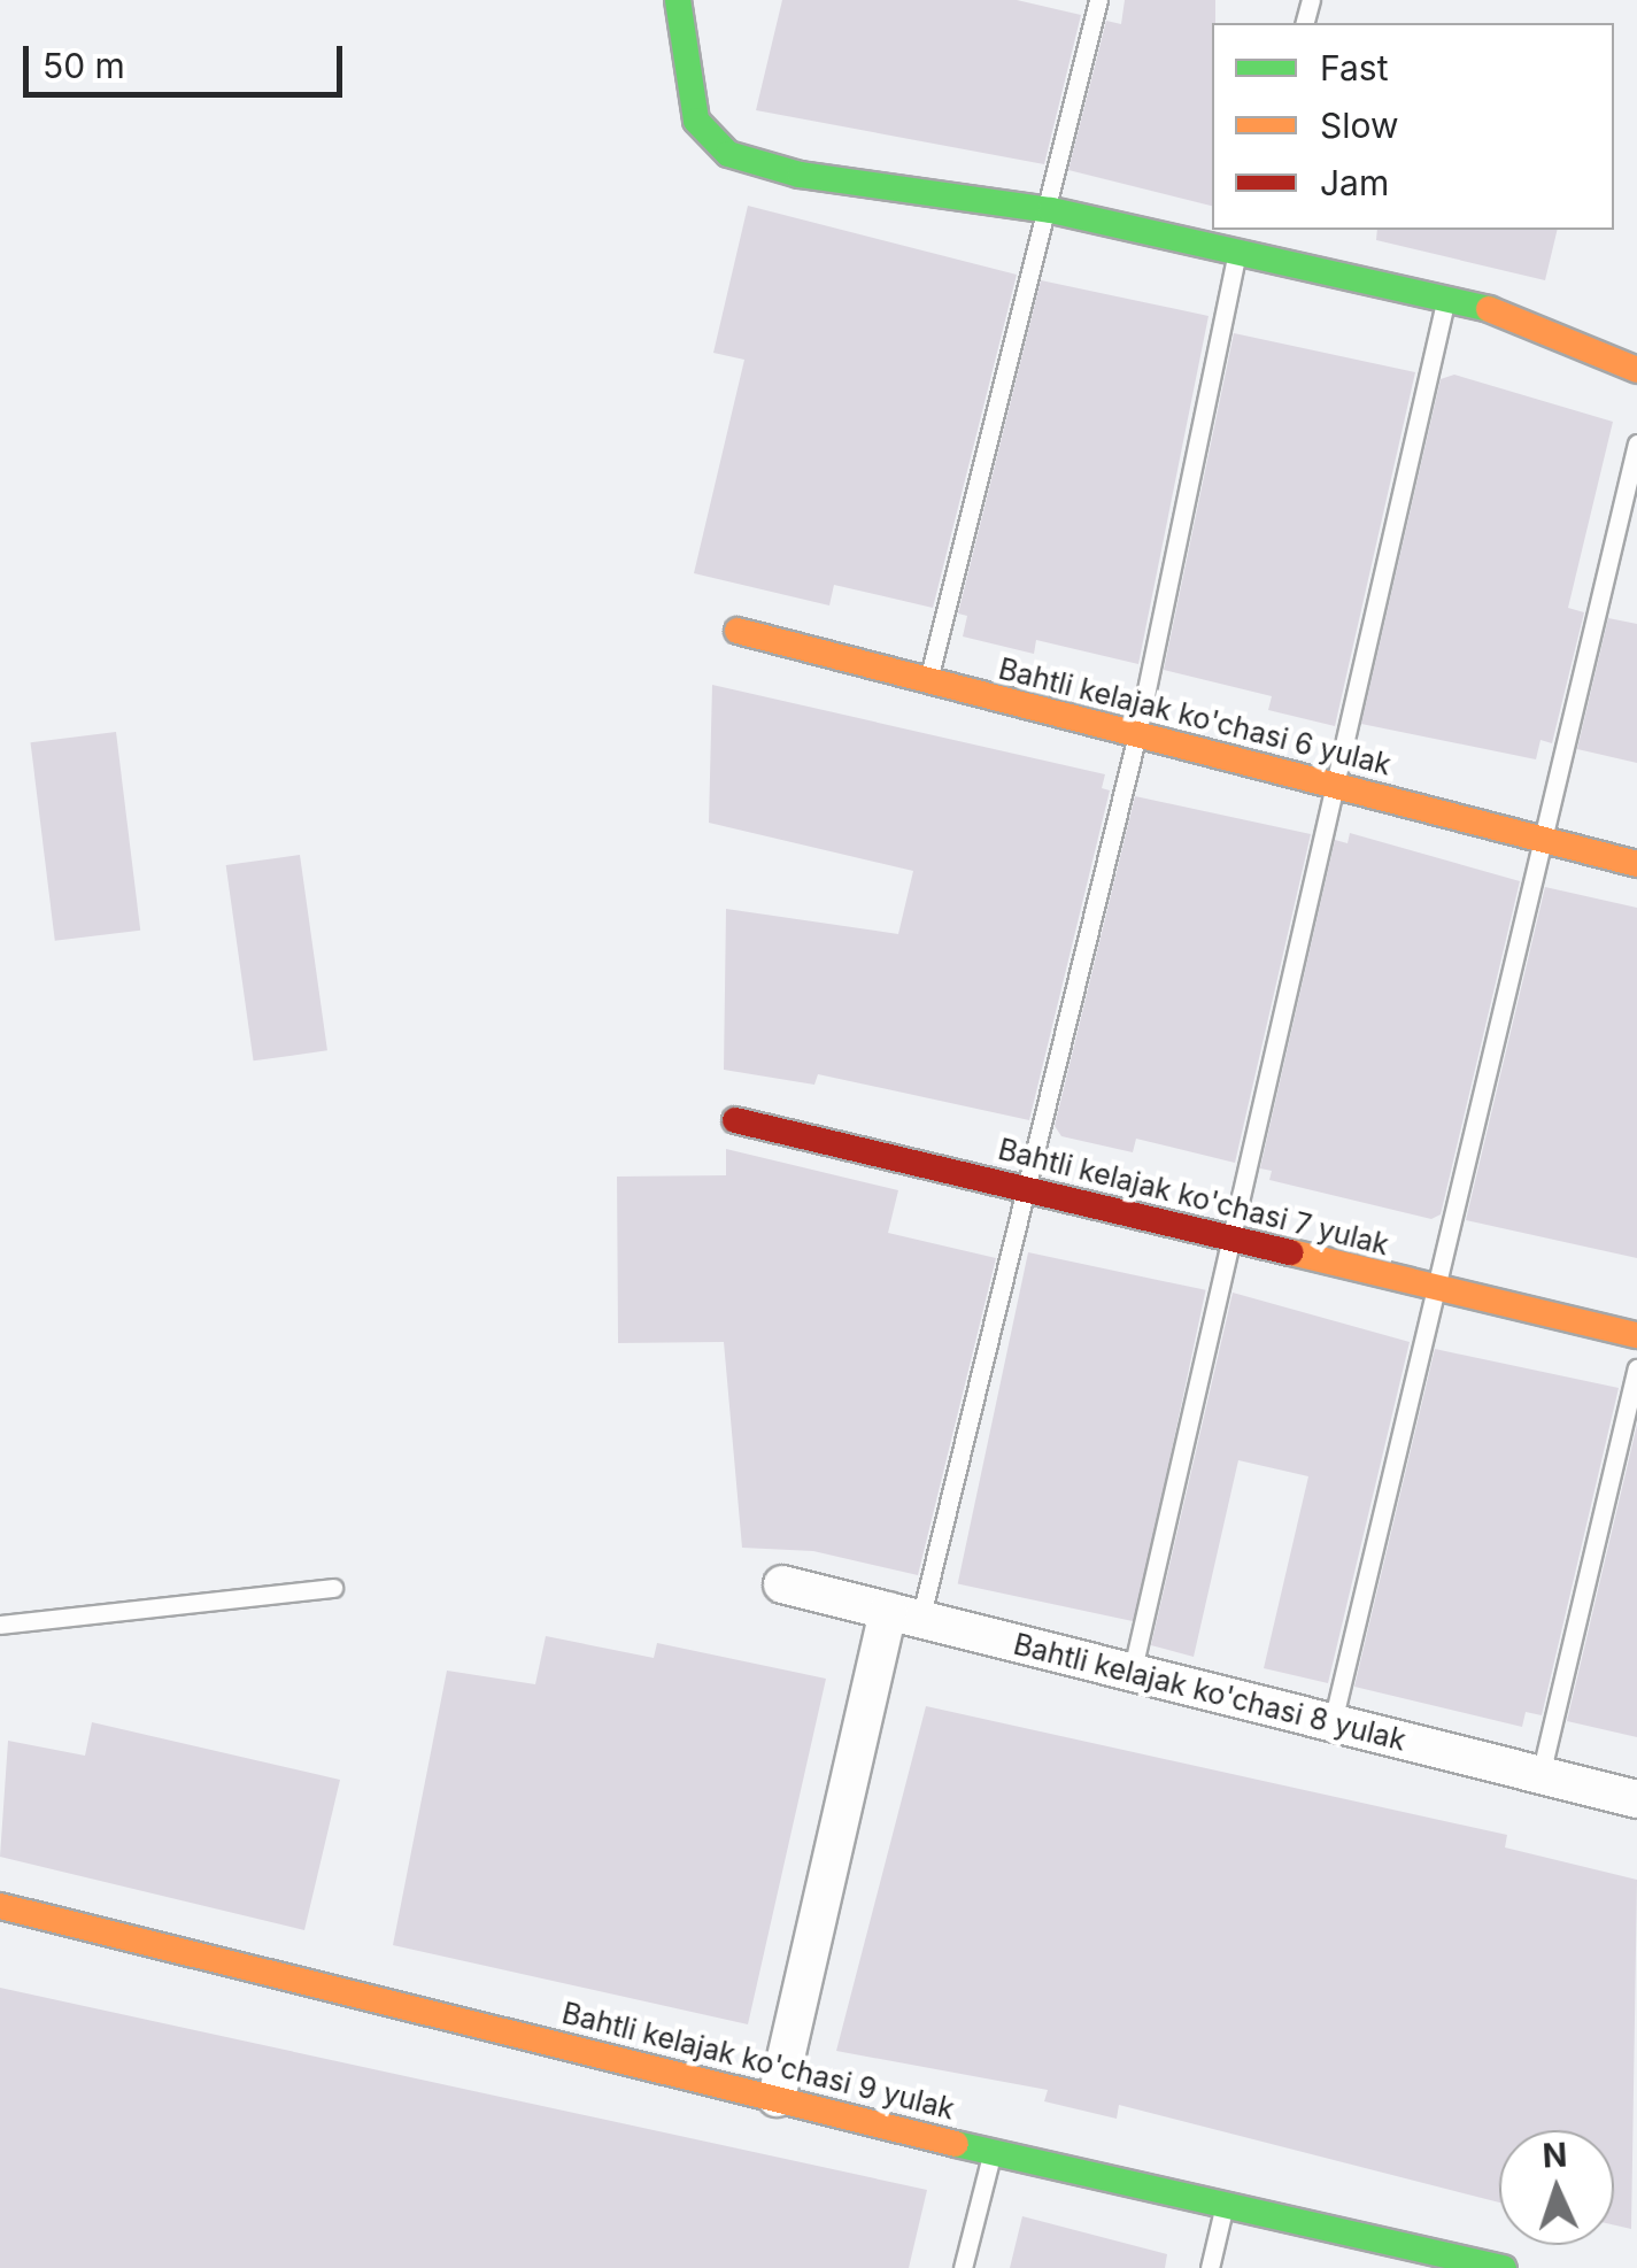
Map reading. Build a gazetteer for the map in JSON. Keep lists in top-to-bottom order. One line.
{"streets":{"street":["Bahtli kelajak ko'chasi 6 yulak","Bahtli kelajak ko'chasi 7 yulak","Bahtli kelajak ko'chasi 8 yulak","Bahtli kelajak ko'chasi 9 yulak"]},"legend":["Fast","Slow","Jam"],"scale_bar":"50 m","north":"top"}
